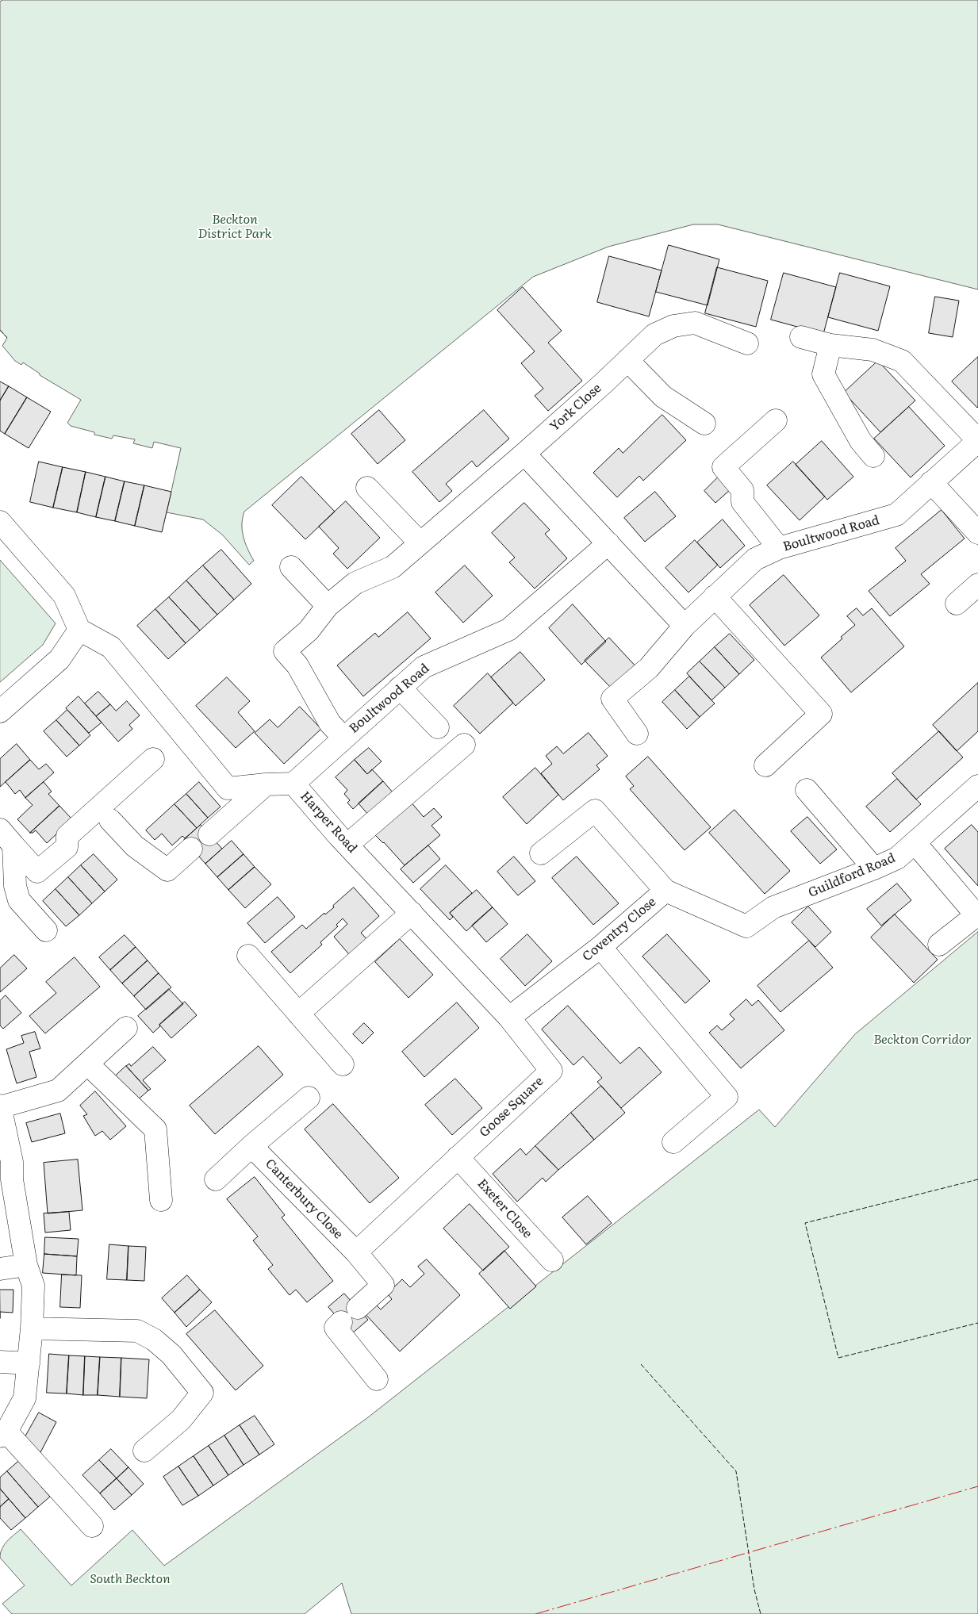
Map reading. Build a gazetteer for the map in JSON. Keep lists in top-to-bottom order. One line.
{"streets":{"street":["York Close","Boultwood Road","Harper Road","Guildford Road","Coventry Close","Goose Square","Canterbury Close","Exeter Close"]},"crossings":[["York Close","Boultwood Road"],["Boultwood Road","Harper Road"],["Harper Road","Coventry Close"],["Harper Road","Goose Square"],["Guildford Road","Coventry Close"],["Coventry Close","Goose Square"],["Goose Square","Exeter Close"]],"parks":["Beckton District Park","Beckton Corridor","South Beckton"]}
